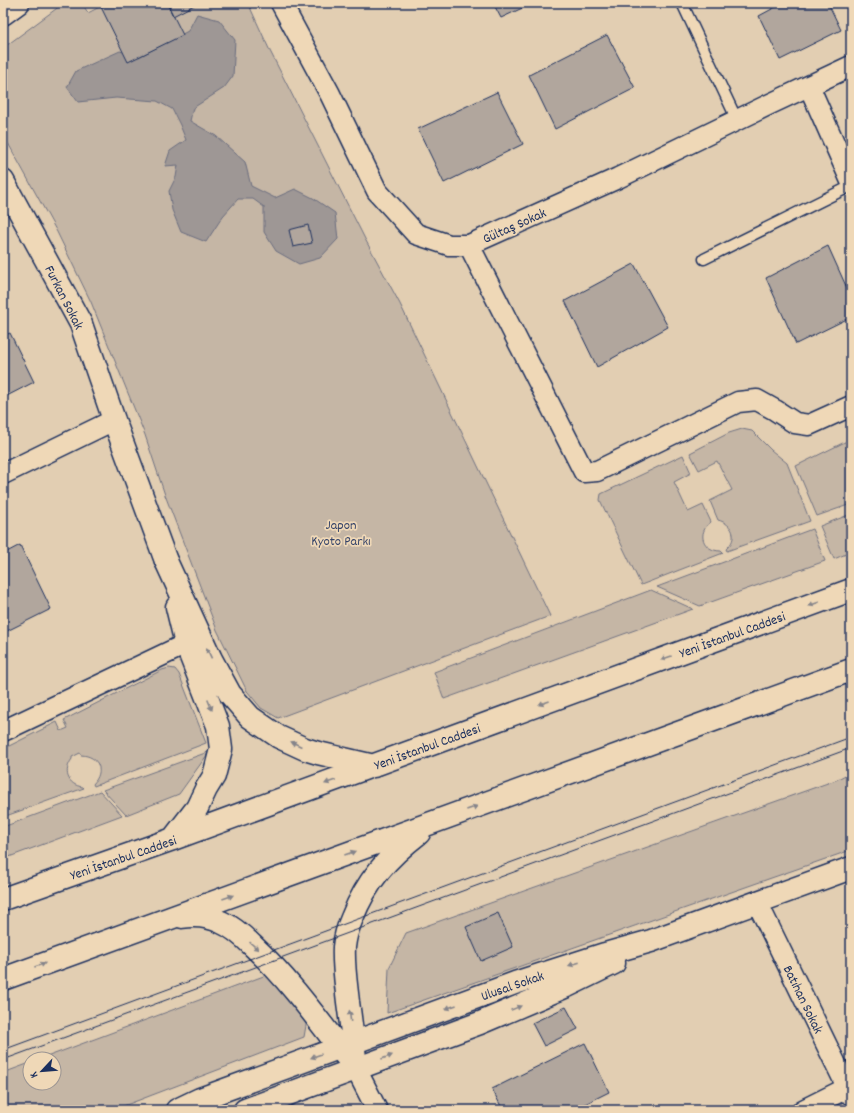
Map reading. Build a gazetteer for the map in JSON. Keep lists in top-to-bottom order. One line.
{"streets":{"main road":["Furkan Sokak","Yeni İstanbul Caddesi","Ulusal Sokak"],"street":["Gültaş Sokak","Batıhan Sokak"]},"crossings":[["Ulusal Sokak","Batıhan Sokak"]],"parks":["Japon Kyoto Parkı"],"north":"bottom left"}
